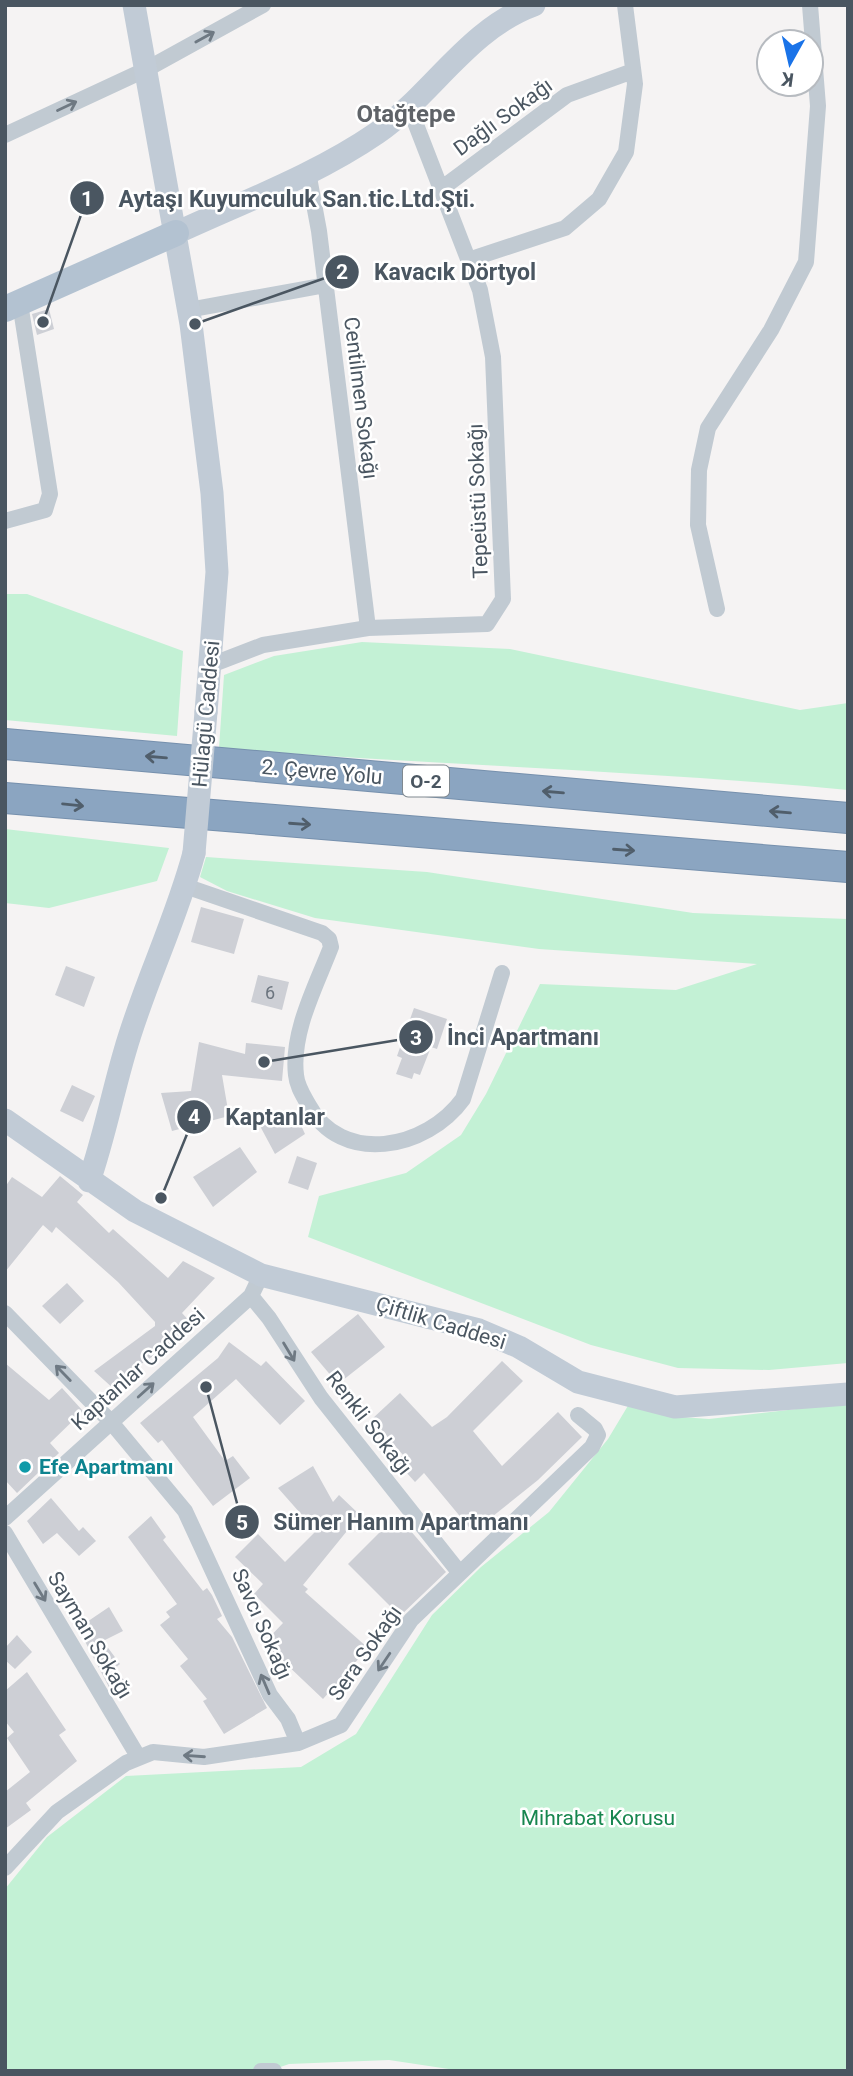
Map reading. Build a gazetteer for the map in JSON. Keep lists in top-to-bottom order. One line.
{"streets":{"highway":["2. Çevre Yolu","O-2"],"street":["Dağlı Sokağı","Centilmen Sokağı","Tepeüstü Sokağı","Hülagü Caddesi","Çiftlik Caddesi","Kaptanlar Caddesi","Renkli Sokağı","Savcı Sokağı","Sayman Sokağı","Sera Sokağı"]},"crossings":[["Dağlı Sokağı","Tepeüstü Sokağı"],["Centilmen Sokağı","Tepeüstü Sokağı"],["Tepeüstü Sokağı","Hülagü Caddesi"],["Hülagü Caddesi","Çiftlik Caddesi"],["Çiftlik Caddesi","Kaptanlar Caddesi"],["Kaptanlar Caddesi","Renkli Sokağı"],["Kaptanlar Caddesi","Savcı Sokağı"],["Renkli Sokağı","Sera Sokağı"],["Savcı Sokağı","Sera Sokağı"],["Sayman Sokağı","Sera Sokağı"]],"one_way":["Kaptanlar Caddesi","Renkli Sokağı","Savcı Sokağı","Sayman Sokağı","Sera Sokağı"],"districts":["Otağtepe"],"parks":["Mihrabat Korusu"],"places":["Aytaşı Kuyumculuk San.tic.Ltd.Şti.","Kavacık Dörtyol","İnci Apartmanı","Kaptanlar","Sümer Hanım Apartmanı","Efe Apartmanı"],"house_numbers":["6"],"north":"bottom"}
